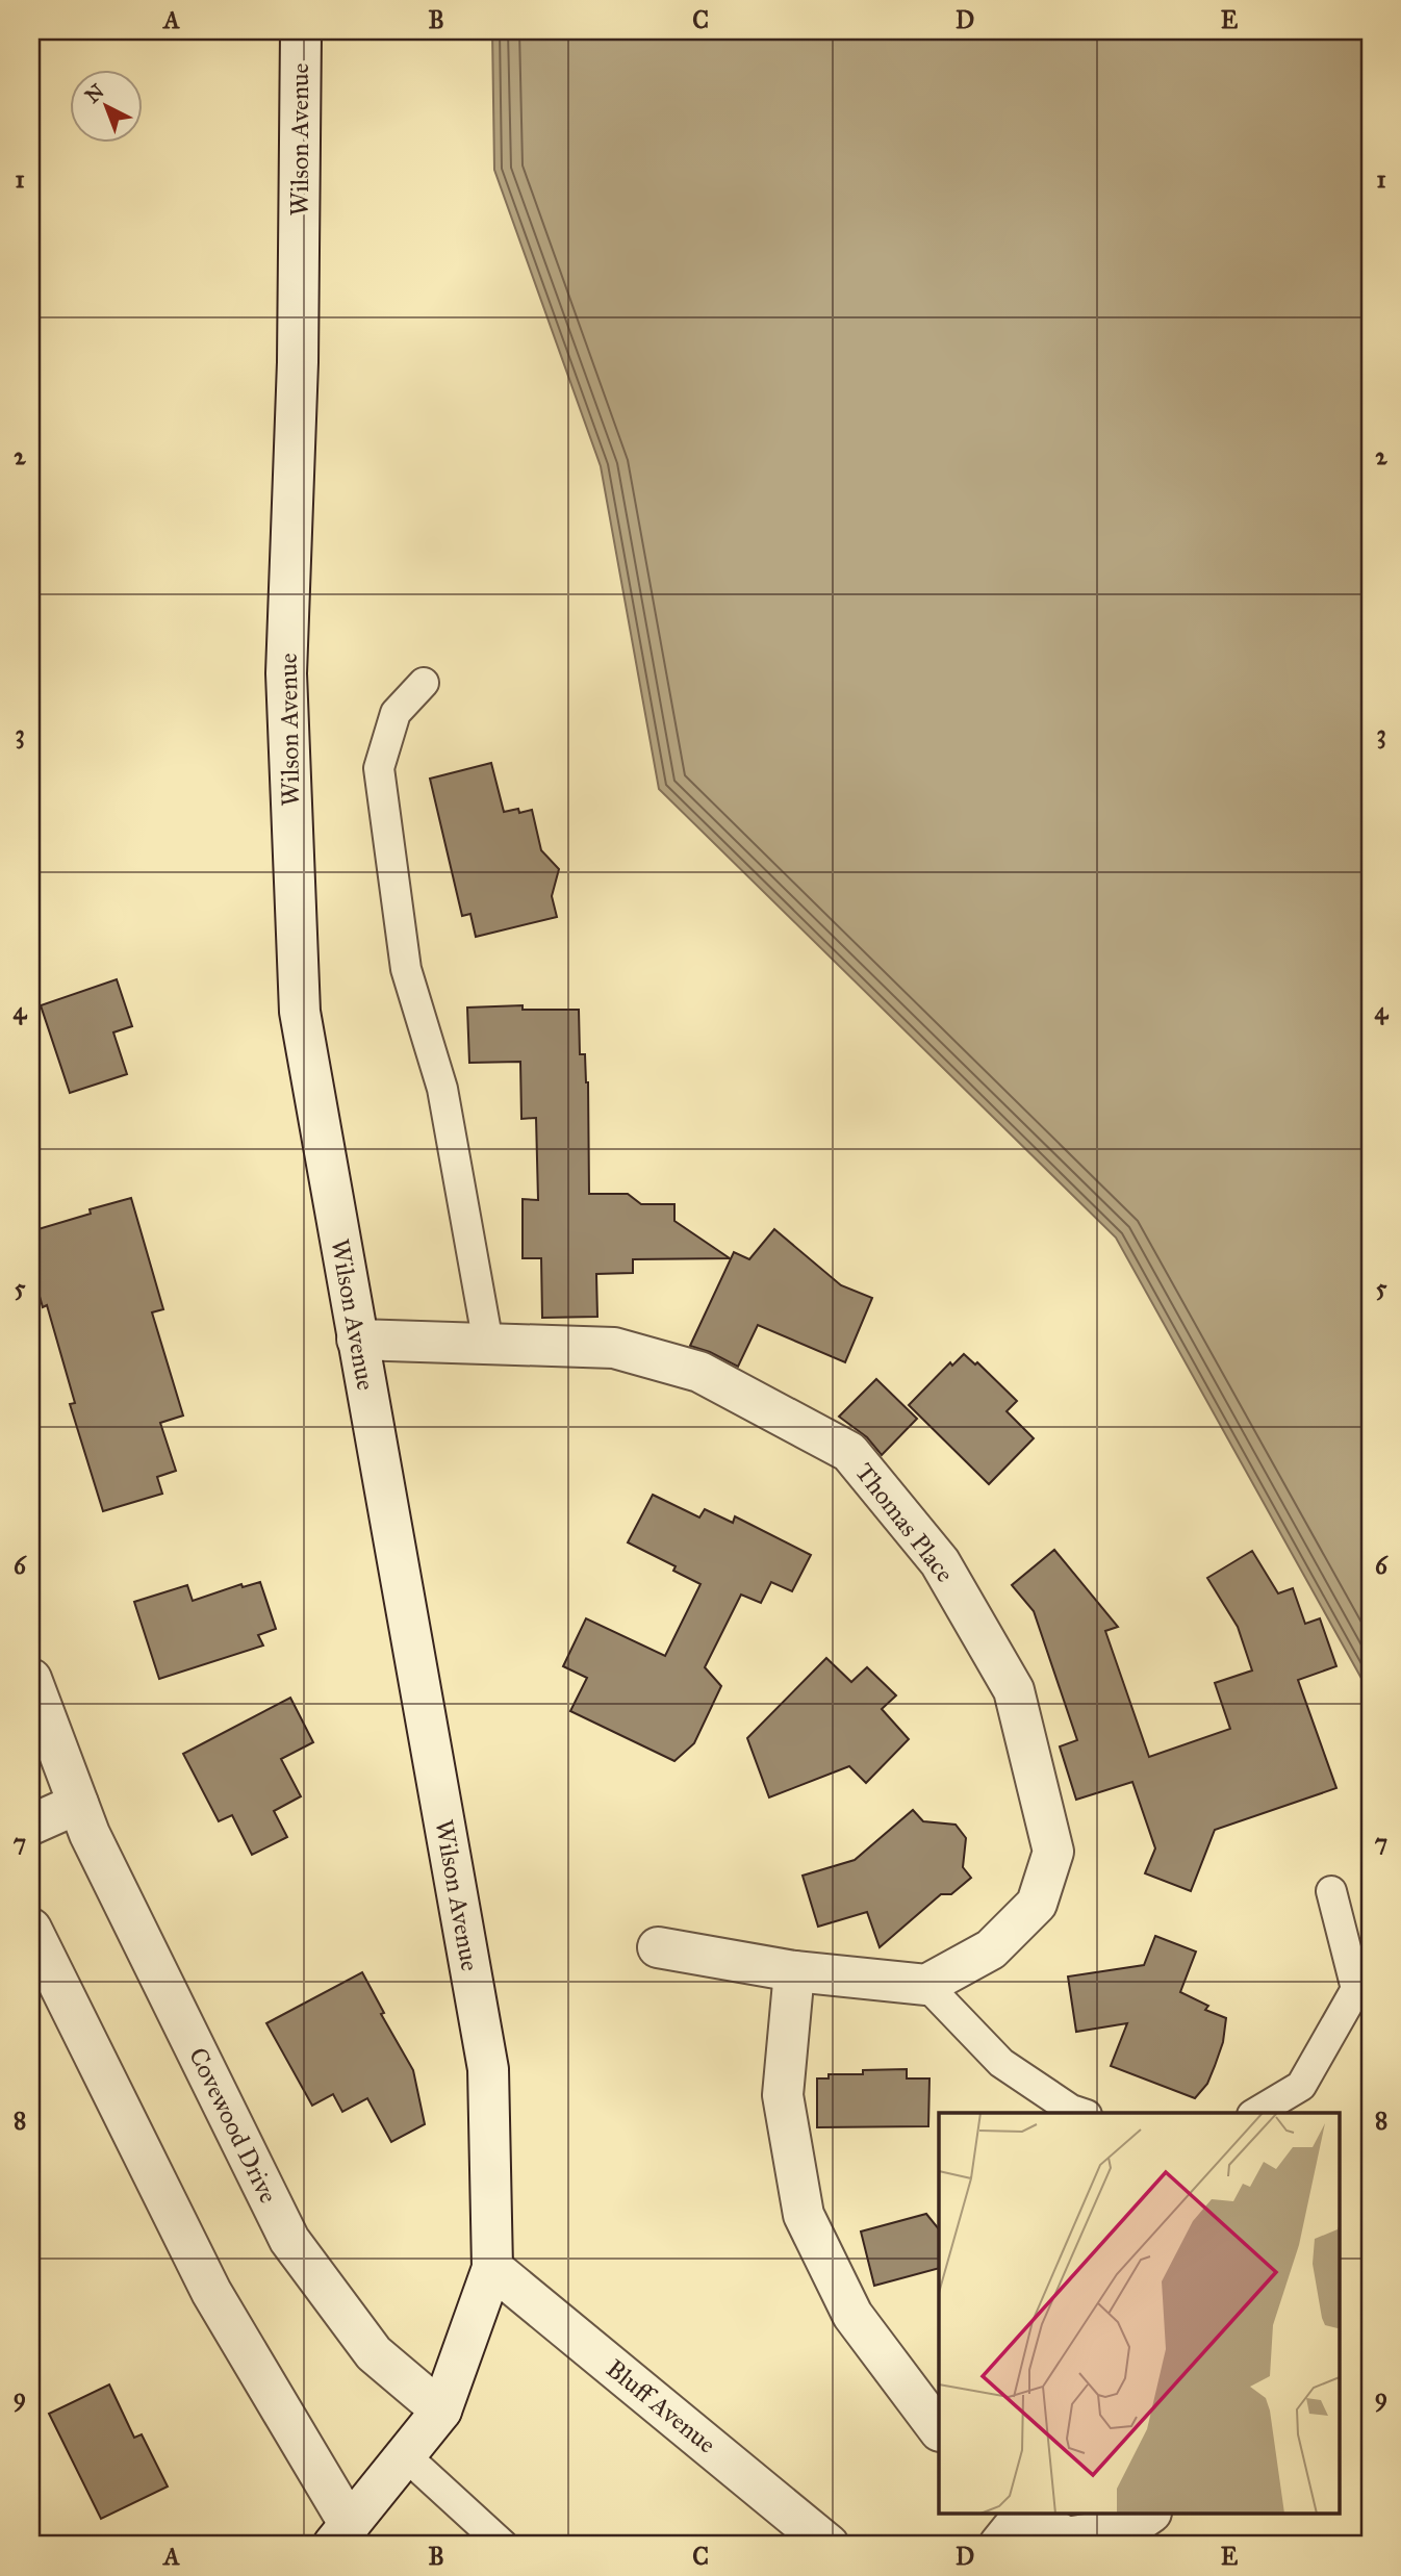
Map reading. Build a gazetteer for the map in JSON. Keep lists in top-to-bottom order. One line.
{"streets":{"street":["Wilson Avenue","Thomas Place","Covewood Drive","Bluff Avenue"]},"crossings":[["Wilson Avenue","Thomas Place"],["Wilson Avenue","Covewood Drive"],["Wilson Avenue","Bluff Avenue"]],"north":"top left","grid":{"columns":["A","B","C","D","E"],"rows":["1","2","3","4","5","6","7","8","9"]}}
